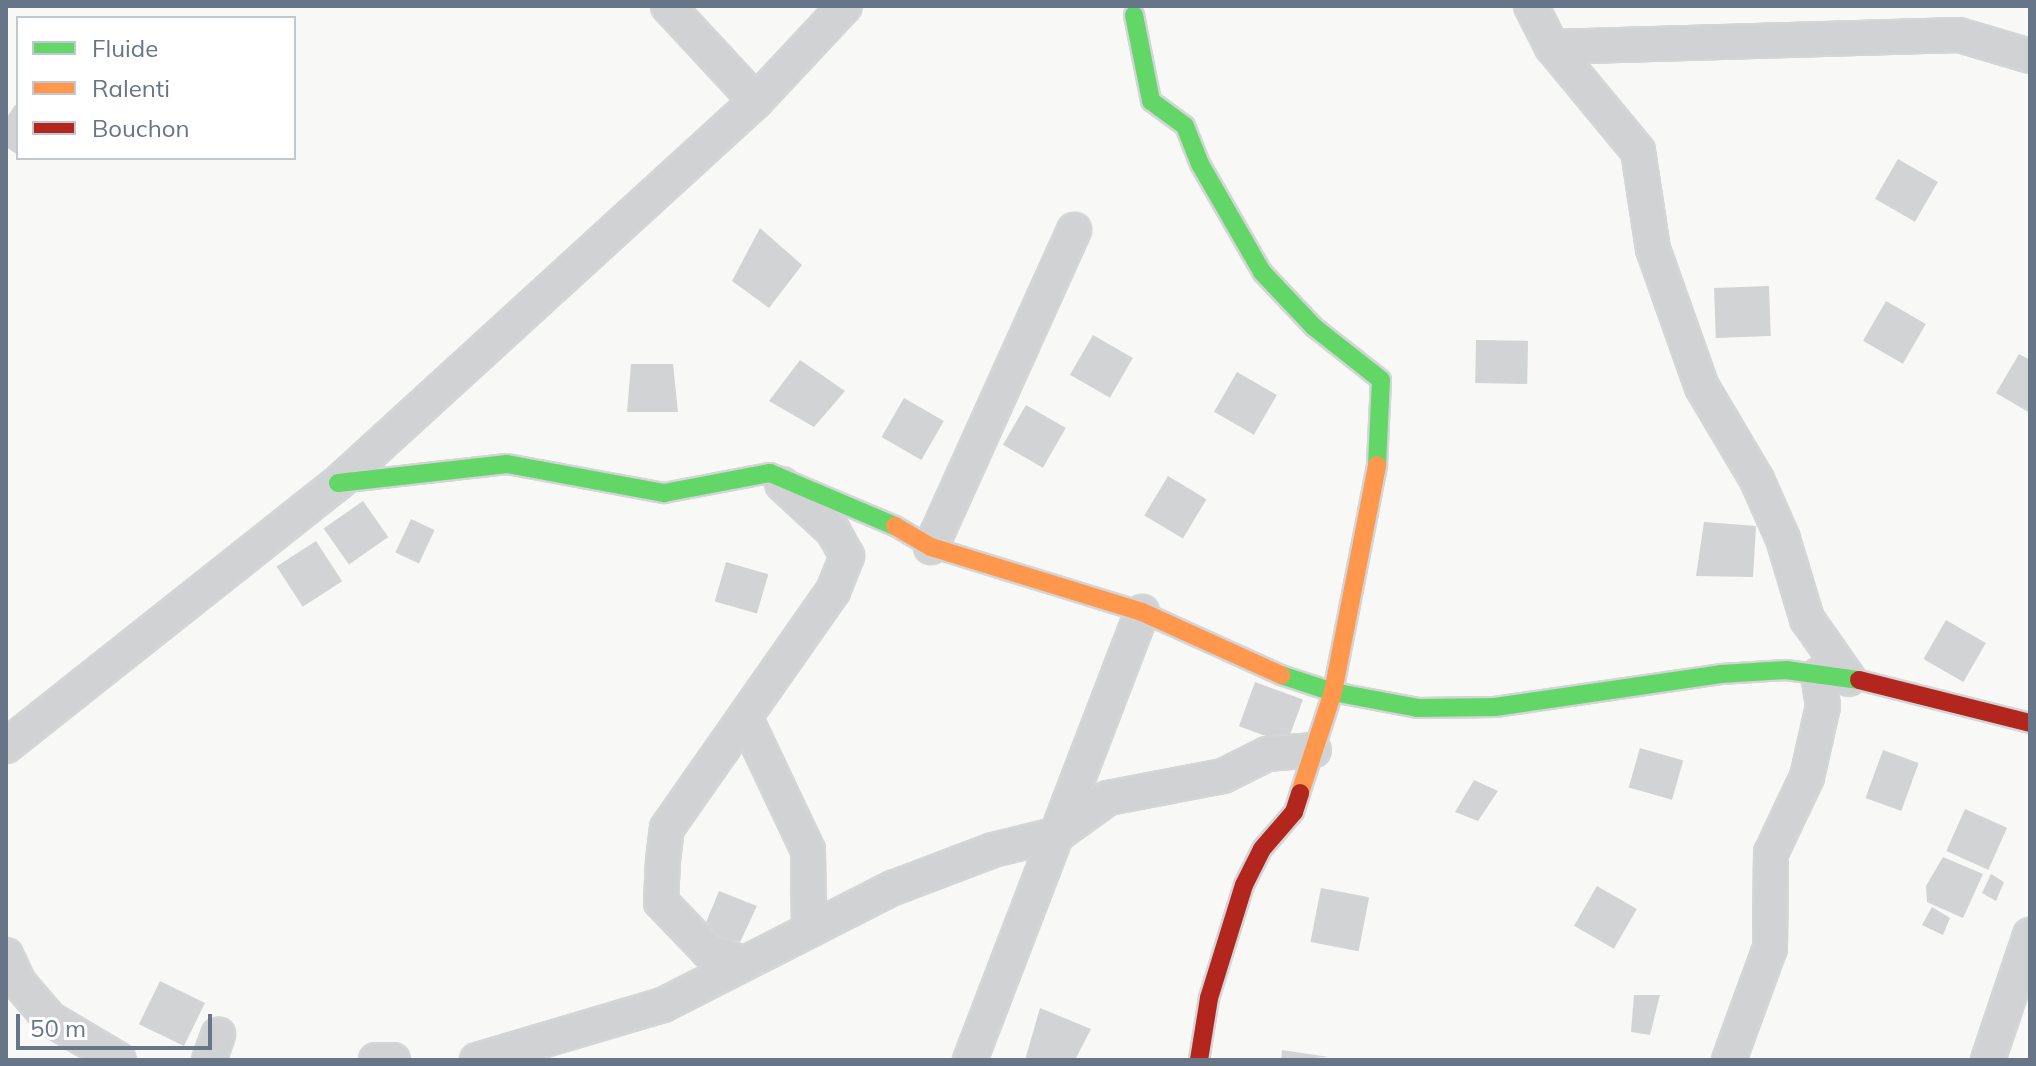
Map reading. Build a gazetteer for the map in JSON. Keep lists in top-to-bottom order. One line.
{"legend":["Fluide","Ralenti","Bouchon"],"scale_bar":"50 m"}
